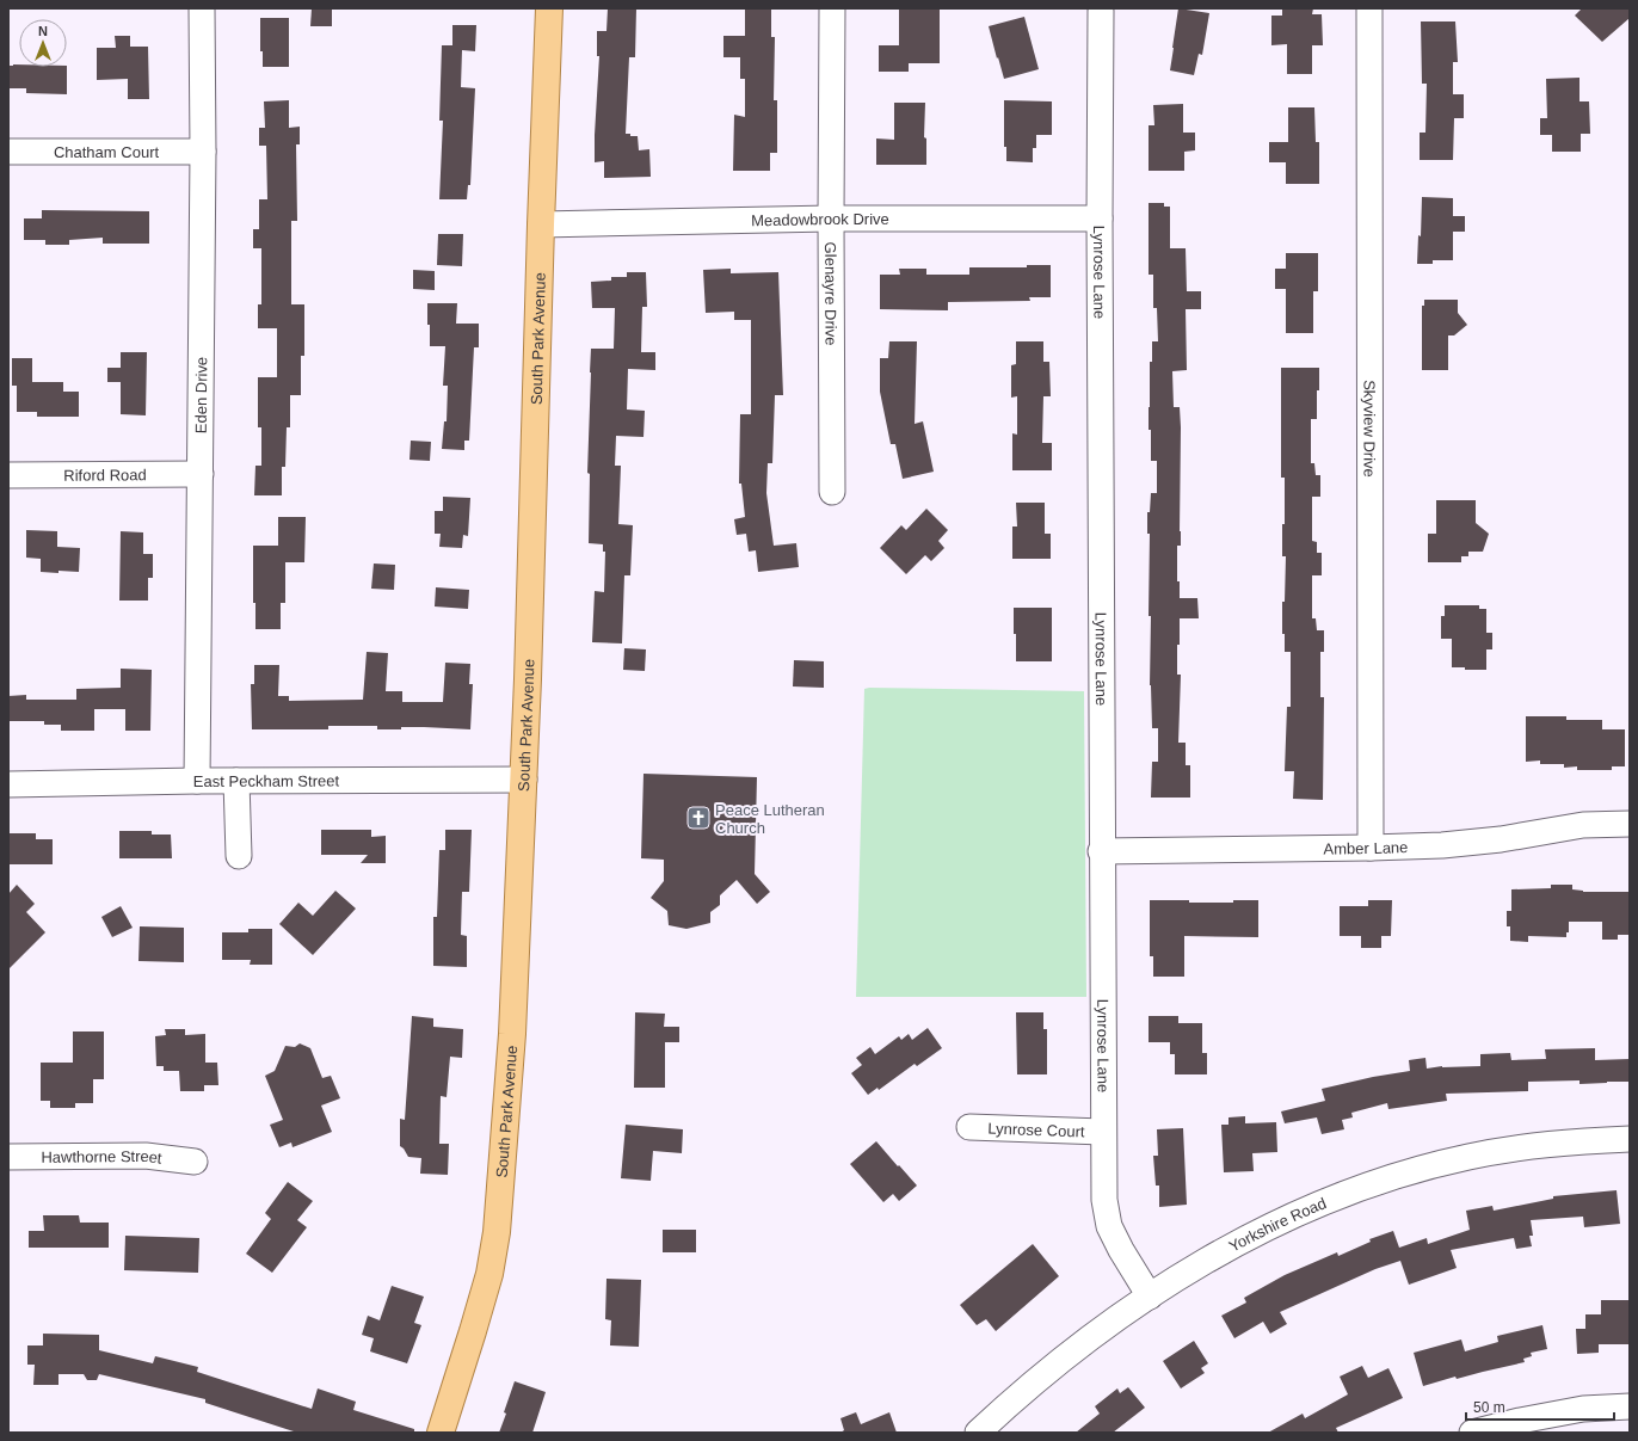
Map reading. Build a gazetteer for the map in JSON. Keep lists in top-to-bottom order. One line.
{"streets":{"main road":["South Park Avenue"],"street":["Chatham Court","Meadowbrook Drive","Lynrose Lane","Glenayre Drive","Eden Drive","Skyview Drive","Riford Road","East Peckham Street","Amber Lane","Lynrose Court","Hawthorne Street","Yorkshire Road"]},"crossings":[["Chatham Court","Eden Drive"],["Meadowbrook Drive","Lynrose Lane"],["Meadowbrook Drive","Glenayre Drive"],["Meadowbrook Drive","South Park Avenue"],["Lynrose Lane","Amber Lane"],["Lynrose Lane","Lynrose Court"],["Lynrose Lane","Yorkshire Road"],["South Park Avenue","East Peckham Street"],["Eden Drive","Riford Road"],["Eden Drive","East Peckham Street"],["Skyview Drive","Amber Lane"]],"places":{"church":["Peace Lutheran Church"]},"scale_bar":"50 m","north":"top"}
